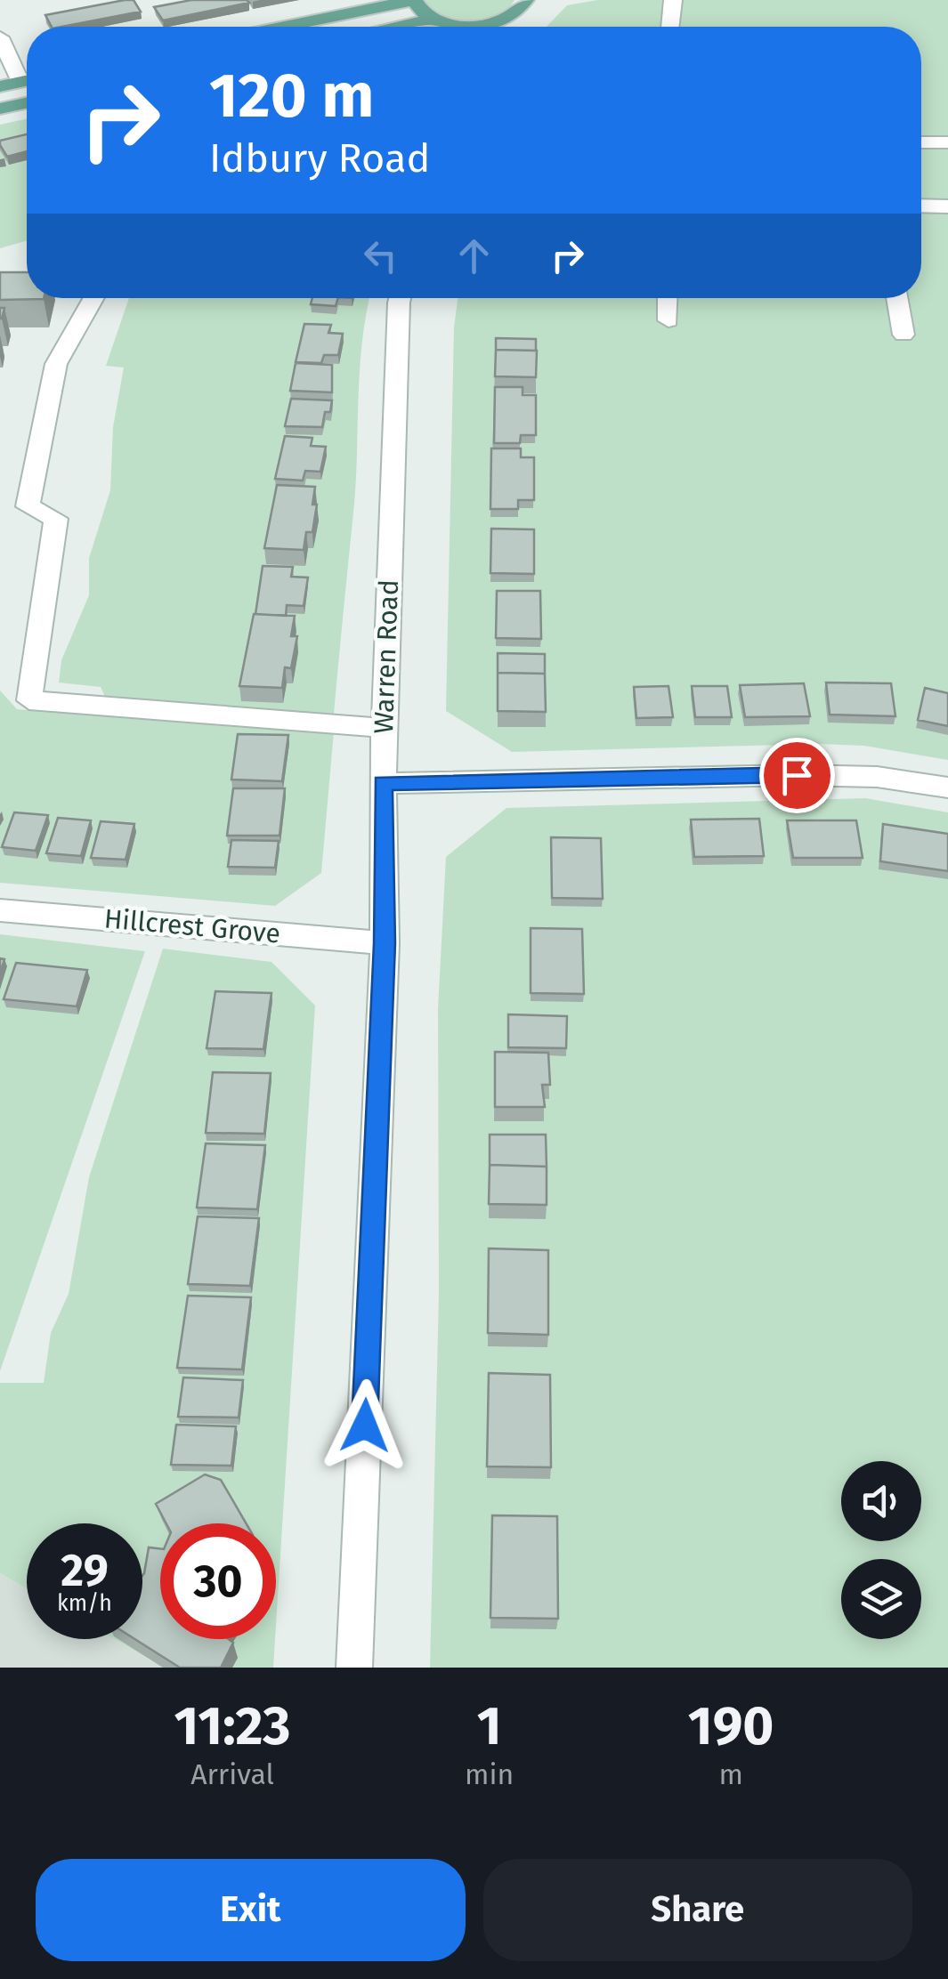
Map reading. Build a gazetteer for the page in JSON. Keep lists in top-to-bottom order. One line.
{"streets":{"street":["Warren Road","Hillcrest Grove"]},"crossings":[["Warren Road","Hillcrest Grove"]],"page":{"turn":["120 m","Idbury Road"],"speed":"29 km/h","limit":"30","eta":["11:23","Arrival","1","min","190","m"],"buttons":["Exit","Share"]}}
